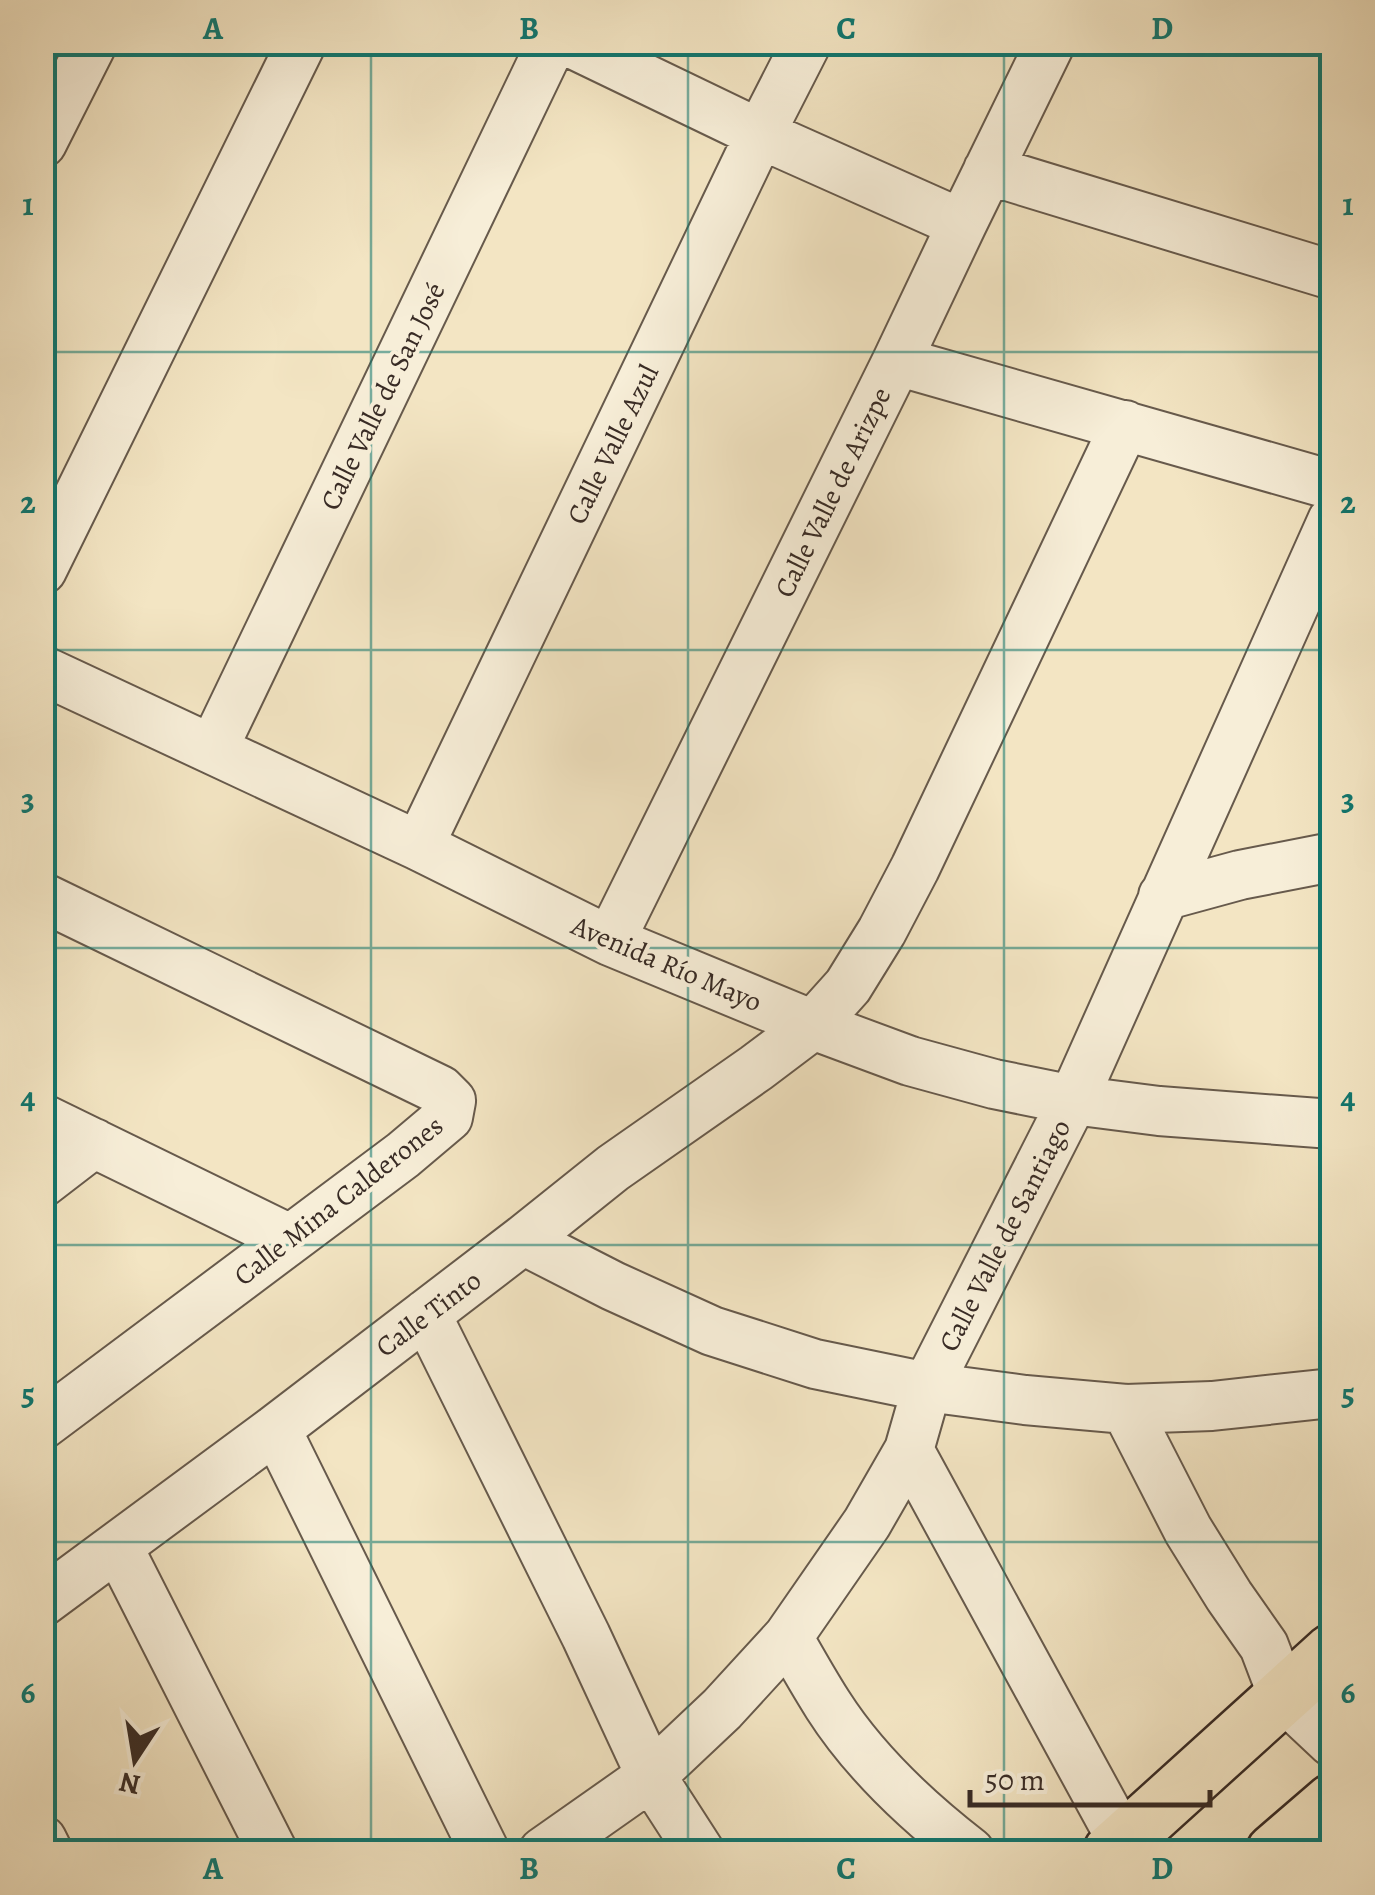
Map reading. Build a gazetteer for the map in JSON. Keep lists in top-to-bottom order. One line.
{"streets":{"street":["Calle Valle de San José","Calle Valle Azul","Calle Valle de Arizpe","Avenida Río Mayo","Calle Mina Calderones","Calle Valle de Santiago","Calle Tinto"]},"crossings":[["Calle Valle de San José","Avenida Río Mayo"],["Calle Valle Azul","Avenida Río Mayo"],["Calle Valle de Arizpe","Avenida Río Mayo"],["Avenida Río Mayo","Calle Valle de Santiago"],["Avenida Río Mayo","Calle Tinto"]],"scale_bar":"50 m","north":"bottom","grid":{"columns":["A","B","C","D"],"rows":["1","2","3","4","5","6"]}}
